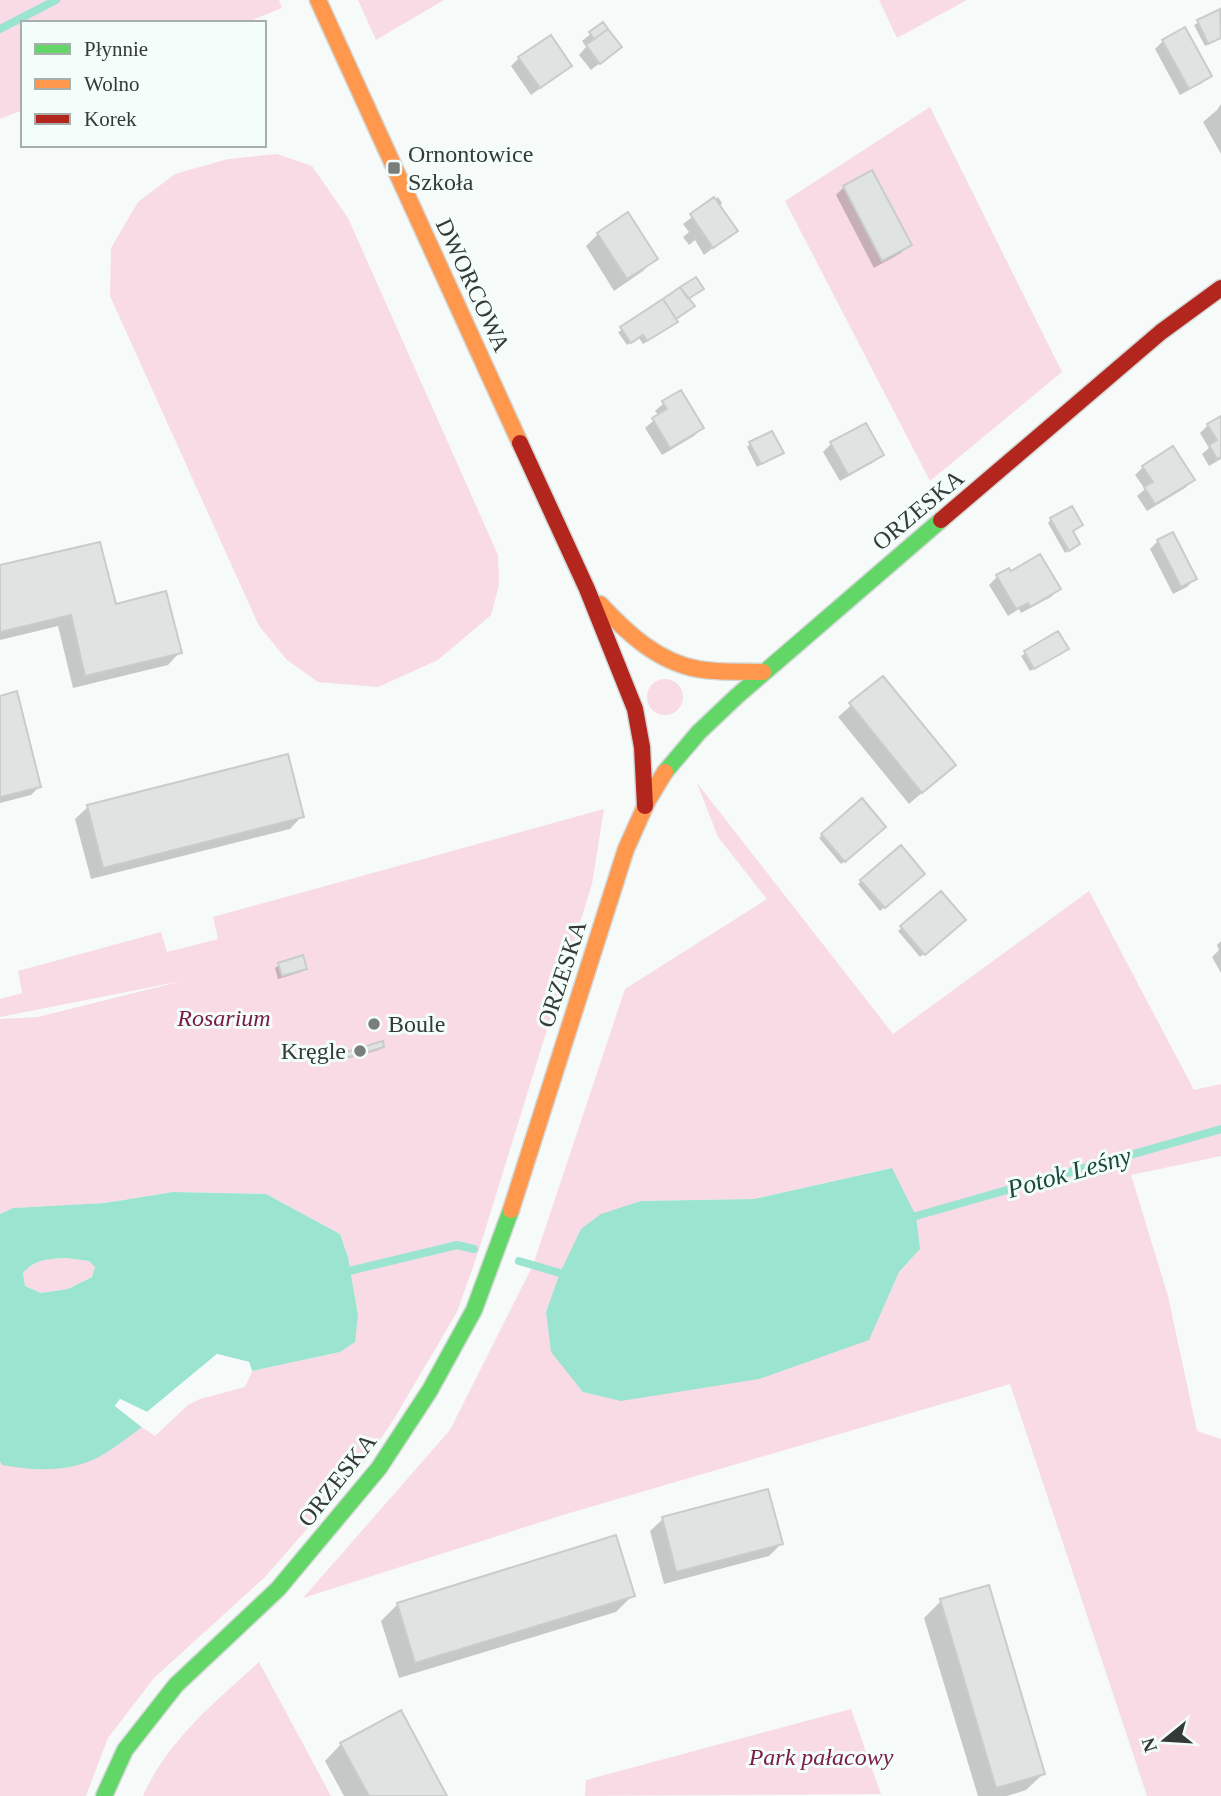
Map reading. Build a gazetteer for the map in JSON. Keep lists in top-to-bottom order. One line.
{"streets":{"street":["DWORCOWA","ORZESKA"]},"crossings":[["DWORCOWA","ORZESKA"]],"water":["Potok Leśny"],"parks":["Rosarium","Park pałacowy"],"places":{"transit":["Ornontowice Szkoła"],"other":["Boule","Kręgle"]},"legend":["Płynnie","Wolno","Korek"],"north":"left"}
